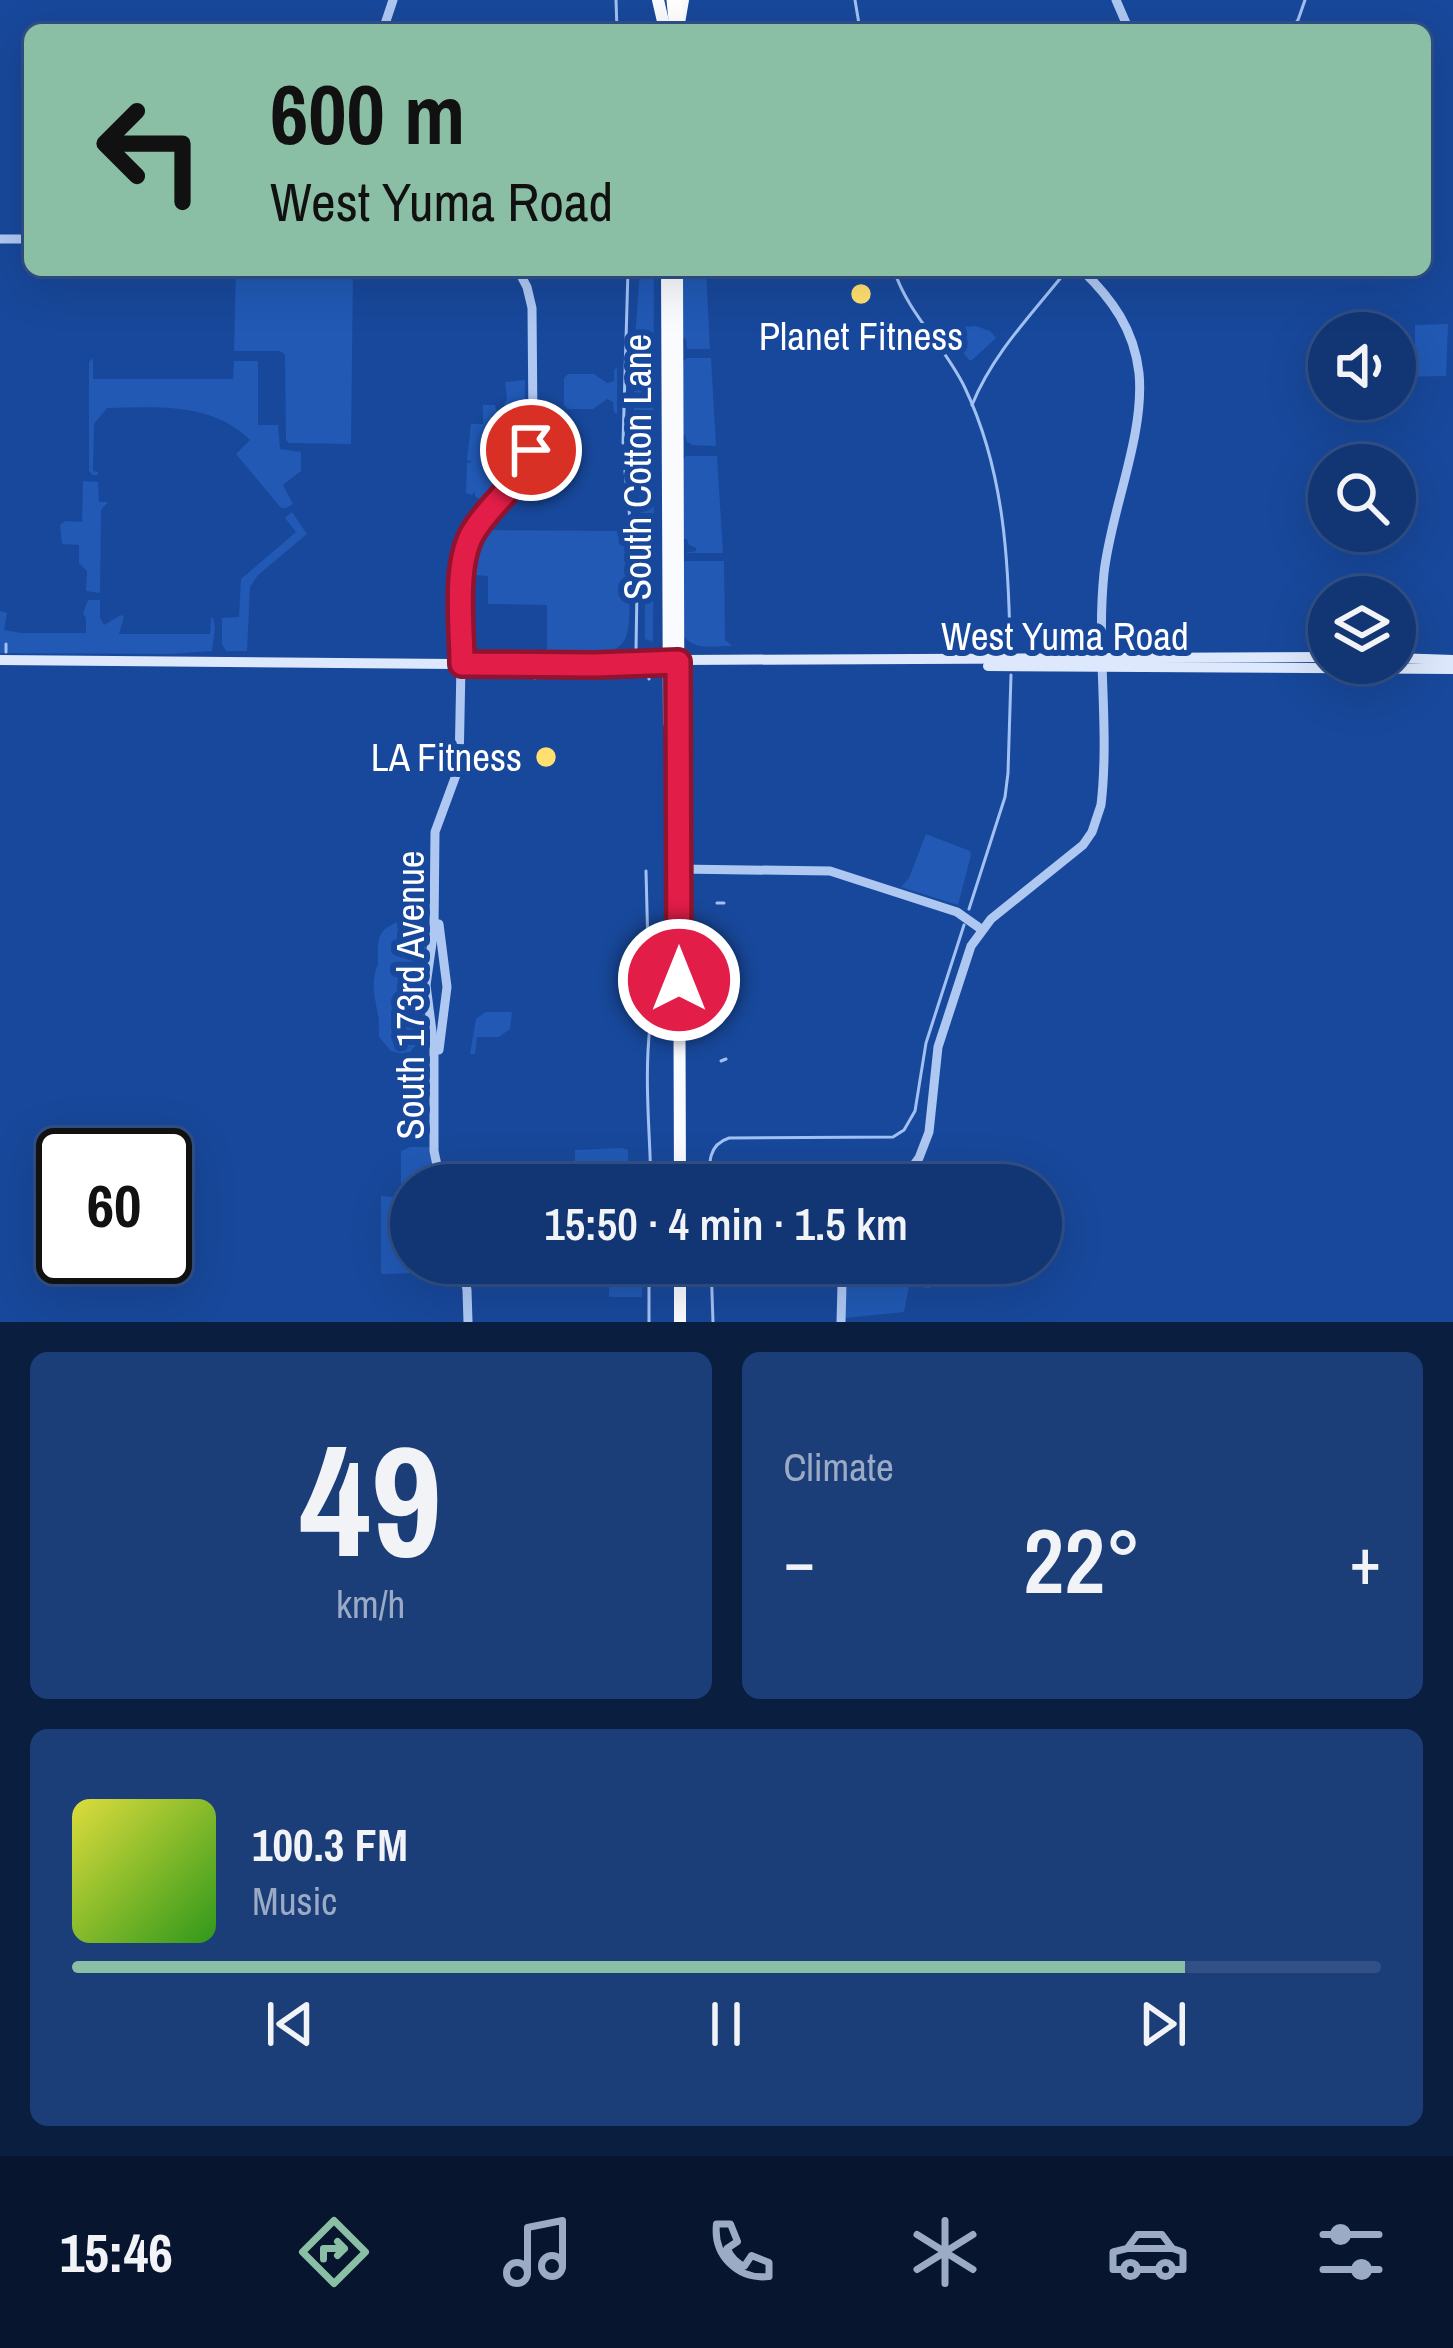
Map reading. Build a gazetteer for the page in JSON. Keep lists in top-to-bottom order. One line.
{"streets":{"main road":["South Cotton Lane","West Yuma Road"],"street":["South 173rd Avenue"]},"crossings":[["South Cotton Lane","West Yuma Road"],["West Yuma Road","South 173rd Avenue"]],"places":["Planet Fitness","LA Fitness"],"page":{"turn":["600 m","West Yuma Road"],"limit":"60","trip":"15:50 · 4 min · 1.5 km","tile":[["49","km/h"],"Climate"],"heat":["−","22°","+"],"song":["100.3 FM","Music"],"tabs":"15:46"}}
